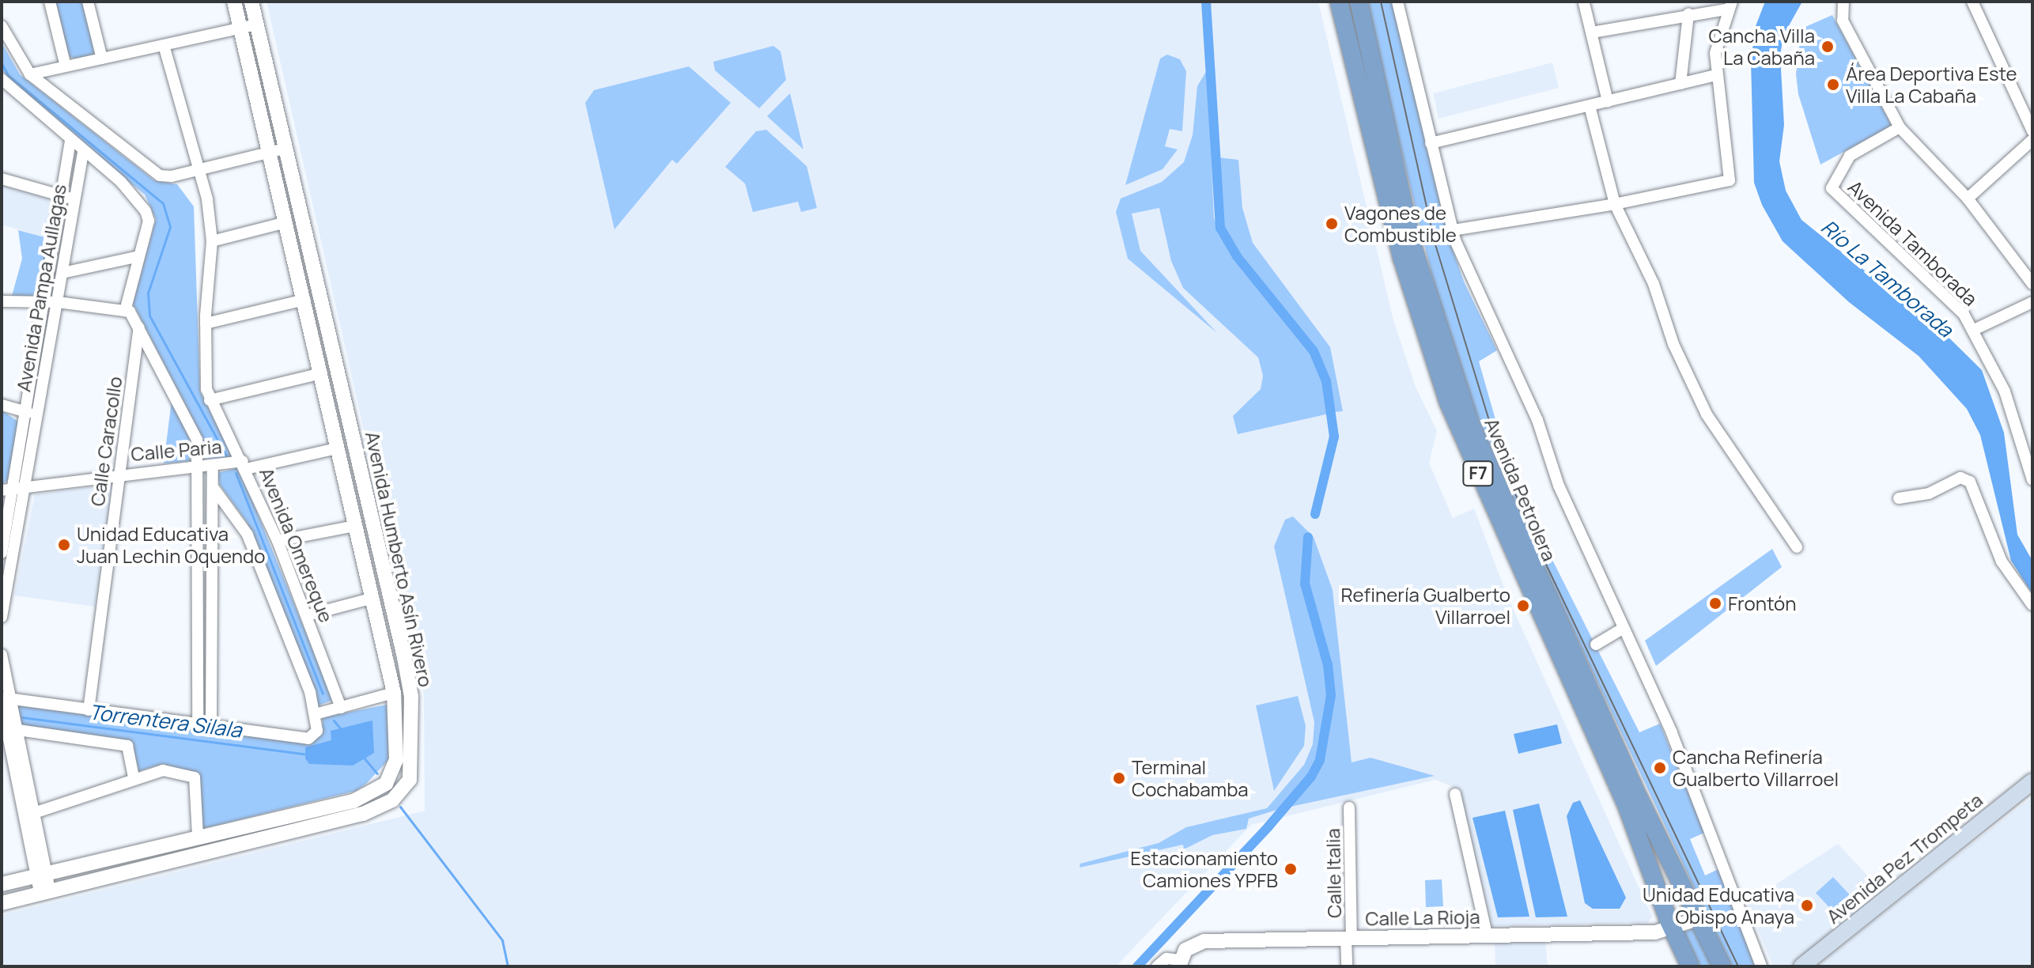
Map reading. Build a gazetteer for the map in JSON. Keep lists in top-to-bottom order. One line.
{"streets":{"highway":["F7","Avenida Petrolera"],"main road":["Avenida Pez Trompeta"],"street":["Avenida Tamborada","Avenida Pampa Aullagas","Calle Caracollo","Calle Paria","Avenida Omereque","Avenida Humberto Asín Rivero","Calle Italia","Calle La Rioja"]},"crossings":[["Avenida Pampa Aullagas","Calle Paria"],["Calle Caracollo","Calle Paria"],["Calle Paria","Avenida Omereque"],["Calle Paria","Avenida Humberto Asín Rivero"],["Avenida Petrolera","Calle La Rioja"],["Calle Italia","Calle La Rioja"]],"water":["Río La Tamborada","Torrentera Silala"],"places":["Cancha Villa La Cabaña","Área Deportiva Este Villa La Cabaña","Vagones de Combustible","Unidad Educativa Juan Lechin Oquendo","Frontón","Refinería Gualberto Villarroel","Cancha Refinería Gualberto Villarroel","Terminal Cochabamba","Estacionamiento Camiones YPFB","Unidad Educativa Obispo Anaya"]}
